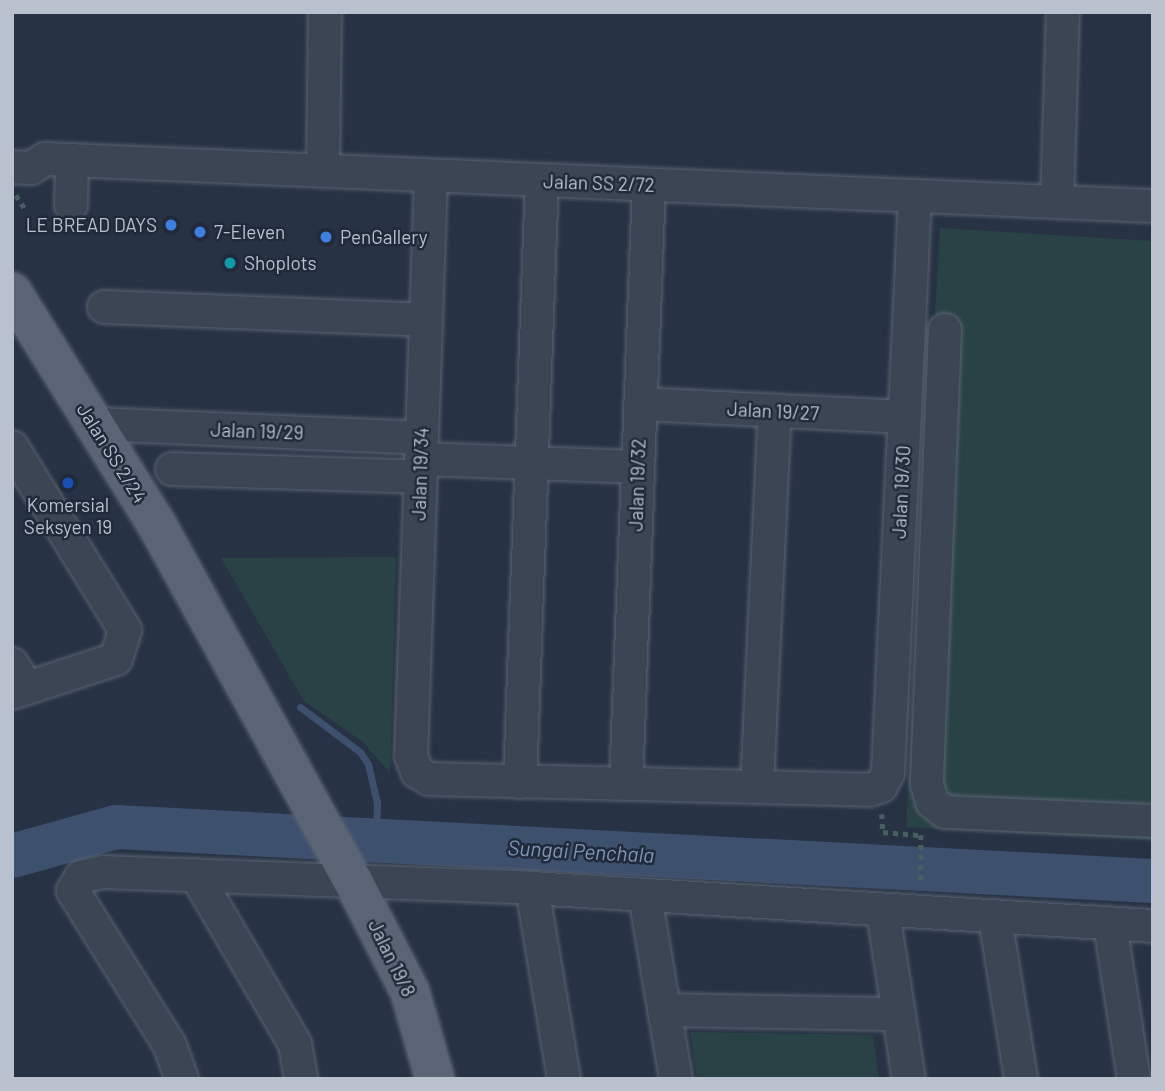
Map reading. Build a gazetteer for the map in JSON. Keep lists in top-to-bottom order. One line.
{"streets":{"main road":["Jalan SS 2/24","Jalan 19/8"],"street":["Jalan SS 2/72","Jalan 19/27","Jalan 19/29","Jalan 19/34","Jalan 19/32","Jalan 19/30"]},"crossings":[["Jalan SS 2/72","Jalan 19/34"],["Jalan SS 2/72","Jalan 19/32"],["Jalan SS 2/72","Jalan 19/30"],["Jalan 19/27","Jalan 19/32"],["Jalan 19/27","Jalan 19/30"],["Jalan 19/29","Jalan SS 2/24"],["Jalan 19/29","Jalan 19/34"],["Jalan SS 2/24","Jalan 19/8"]],"water":["Sungai Penchala"],"places":["LE BREAD DAYS","7-Eleven","PenGallery","Shoplots","Komersial Seksyen 19"]}
